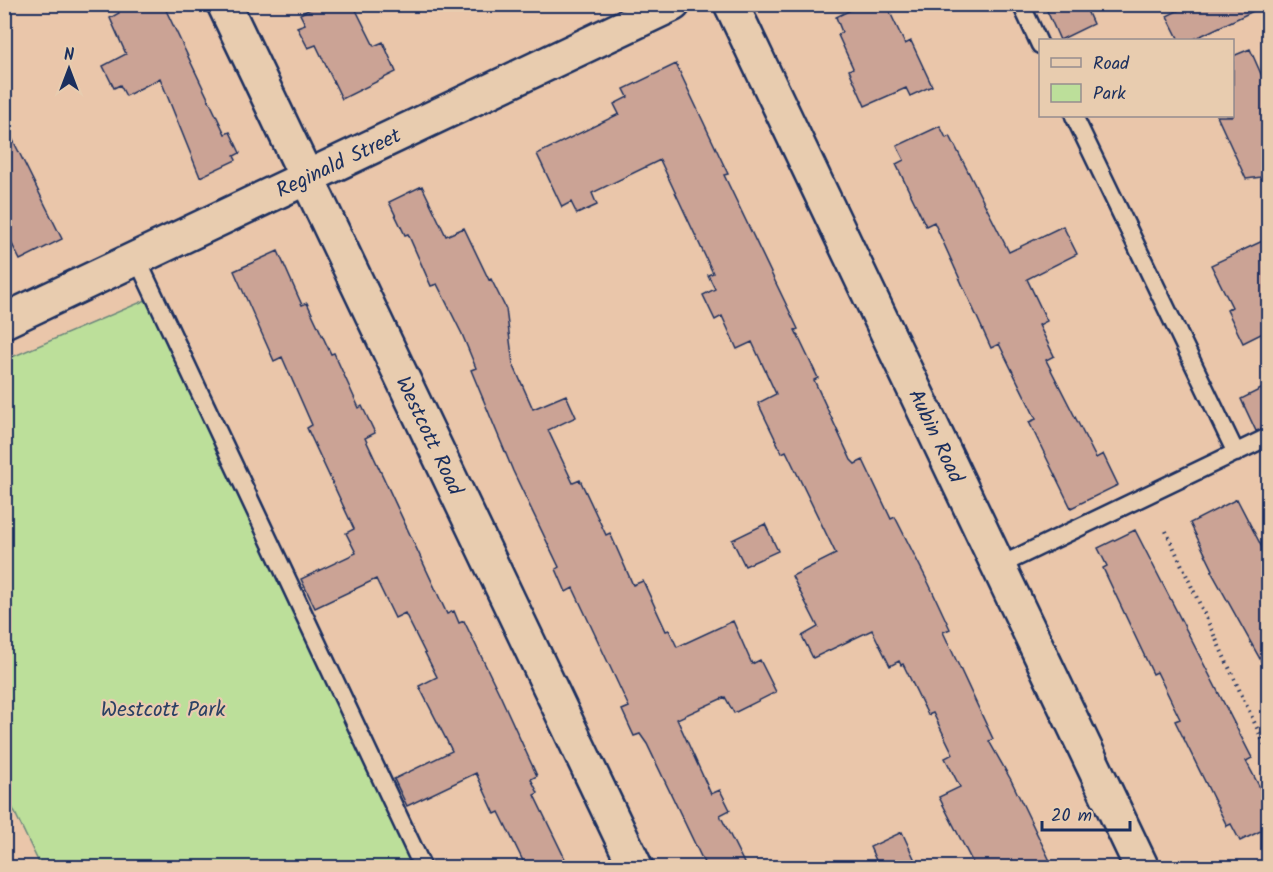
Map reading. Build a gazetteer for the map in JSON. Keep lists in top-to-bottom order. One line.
{"streets":{"street":["Reginald Street","Westcott Road","Aubin Road"]},"crossings":[["Reginald Street","Westcott Road"]],"parks":["Westcott Park"],"legend":["Road","Park"],"scale_bar":"20 m","north":"top"}
